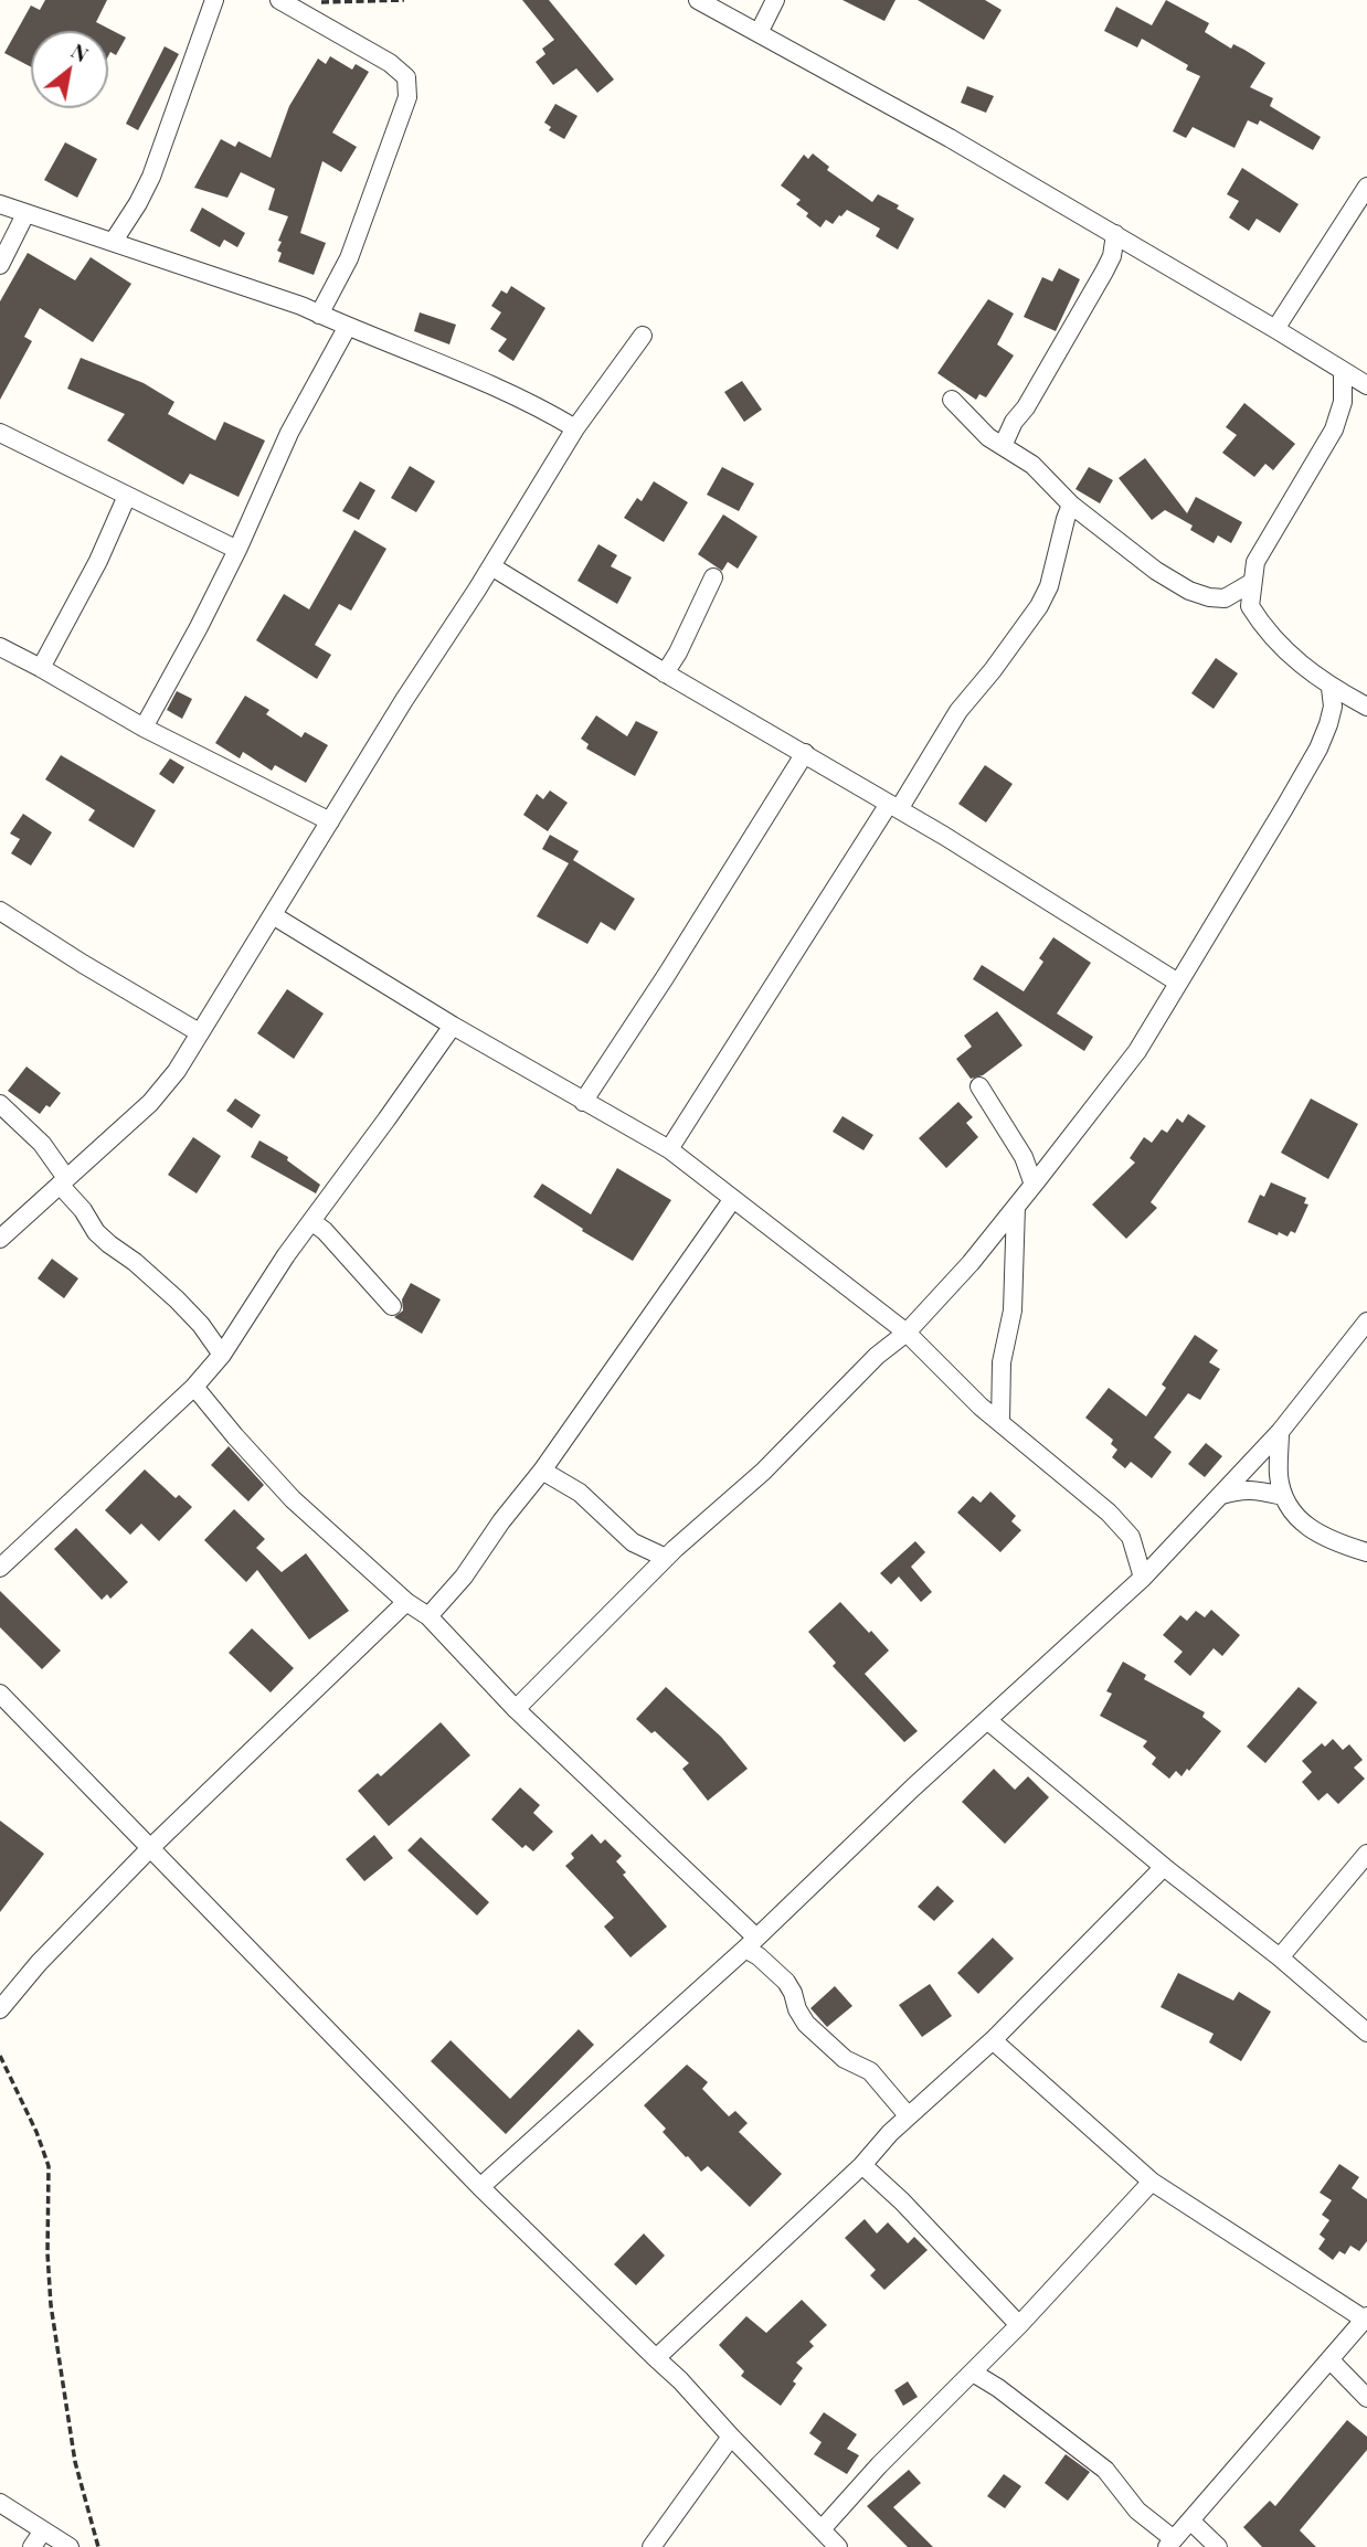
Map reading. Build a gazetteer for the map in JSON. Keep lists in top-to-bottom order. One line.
{"north":"top right"}
